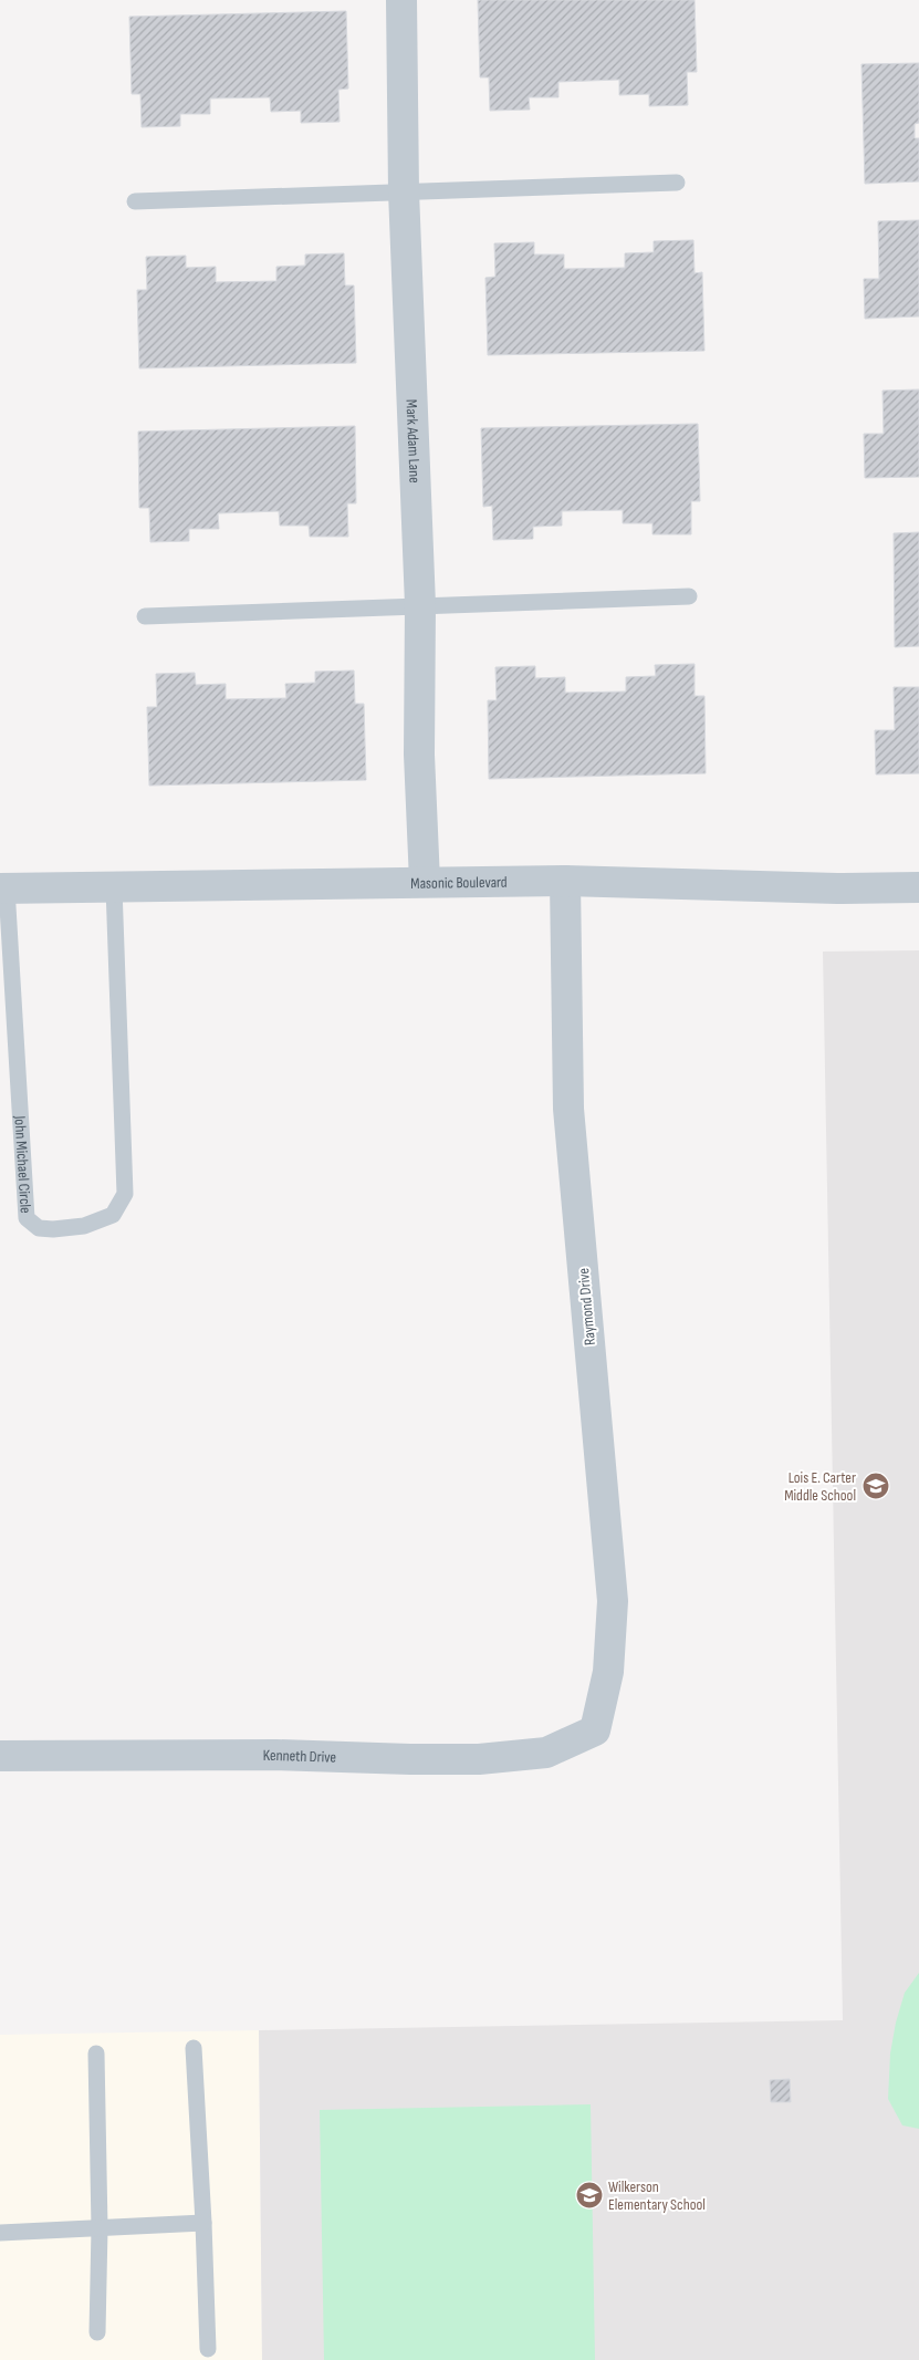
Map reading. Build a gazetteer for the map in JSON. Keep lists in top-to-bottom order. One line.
{"streets":{"street":["Mark Adam Lane","Masonic Boulevard","Raymond Drive","Kenneth Drive"],"lane":["John Michael Circle"]},"crossings":[["Mark Adam Lane","Masonic Boulevard"],["Masonic Boulevard","John Michael Circle"],["Masonic Boulevard","Raymond Drive"],["Raymond Drive","Kenneth Drive"]],"places":{"school or university":["Lois E. Carter Middle School","Wilkerson Elementary School"]}}
